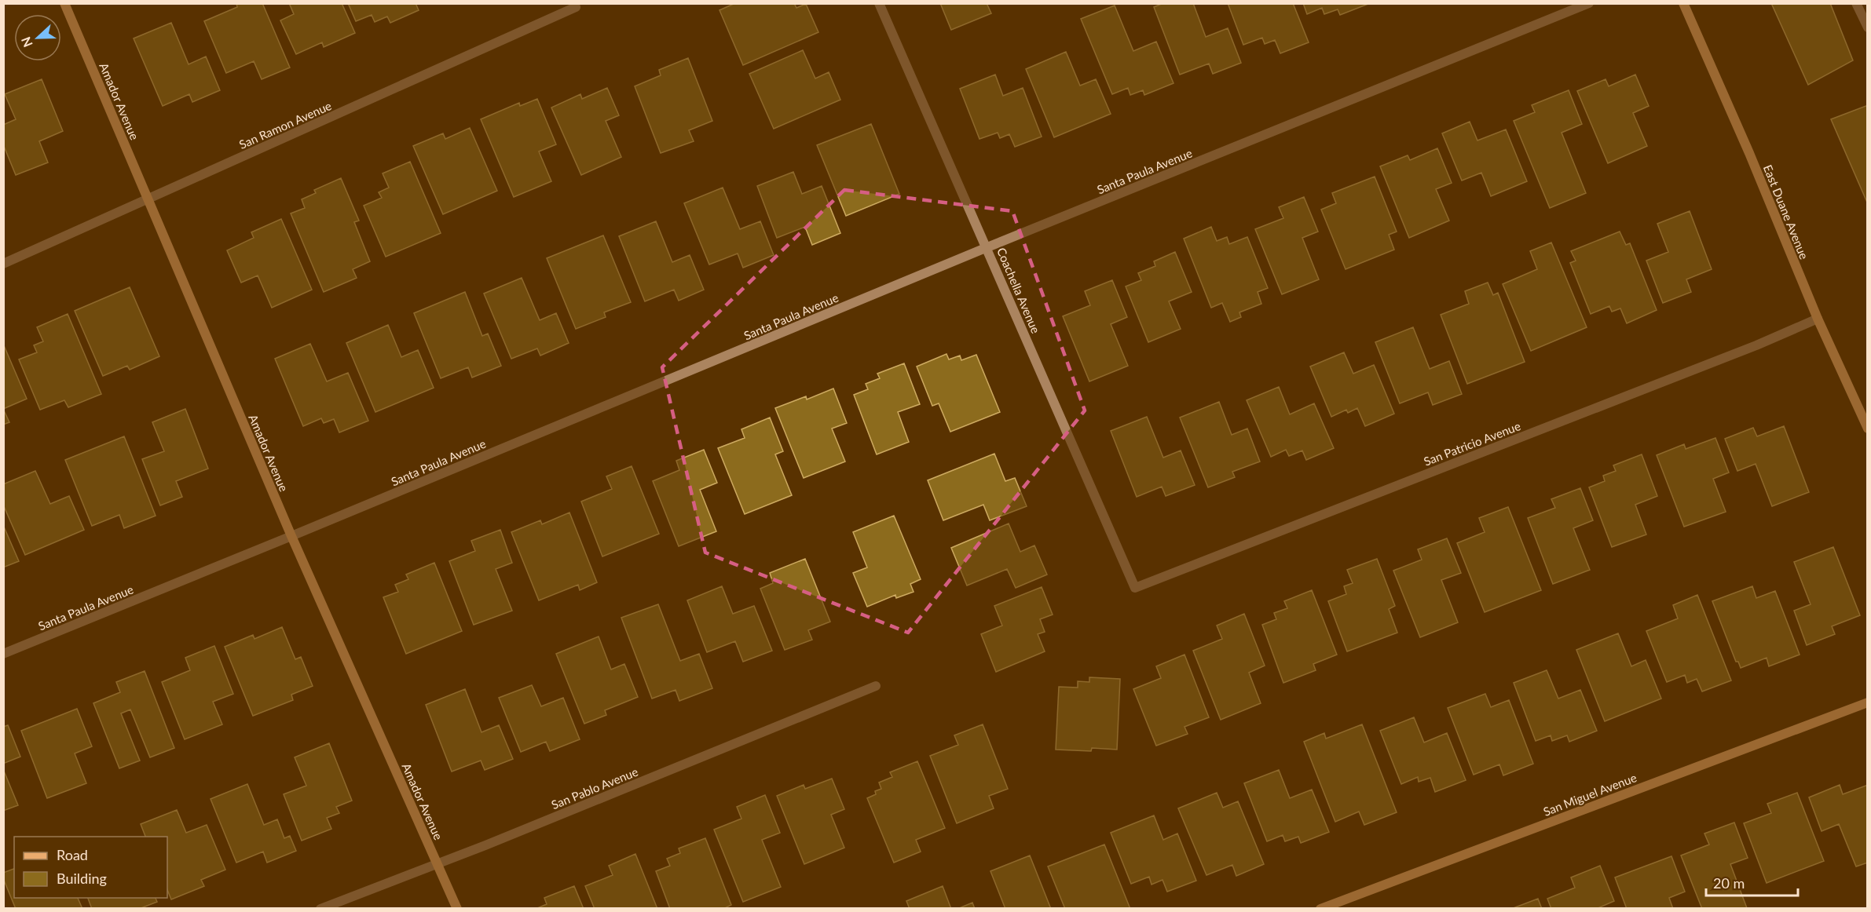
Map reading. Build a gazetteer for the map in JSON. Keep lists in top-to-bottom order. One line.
{"streets":{"street":["Amador Avenue","San Ramon Avenue","Santa Paula Avenue","East Duane Avenue","Coachella Avenue","San Patricio Avenue","San Pablo Avenue","San Miguel Avenue"]},"crossings":[["Amador Avenue","San Ramon Avenue"],["Amador Avenue","Santa Paula Avenue"],["Amador Avenue","San Pablo Avenue"],["Santa Paula Avenue","Coachella Avenue"],["East Duane Avenue","San Patricio Avenue"],["Coachella Avenue","San Patricio Avenue"]],"legend":["Road","Building"],"scale_bar":"20 m","north":"left"}
